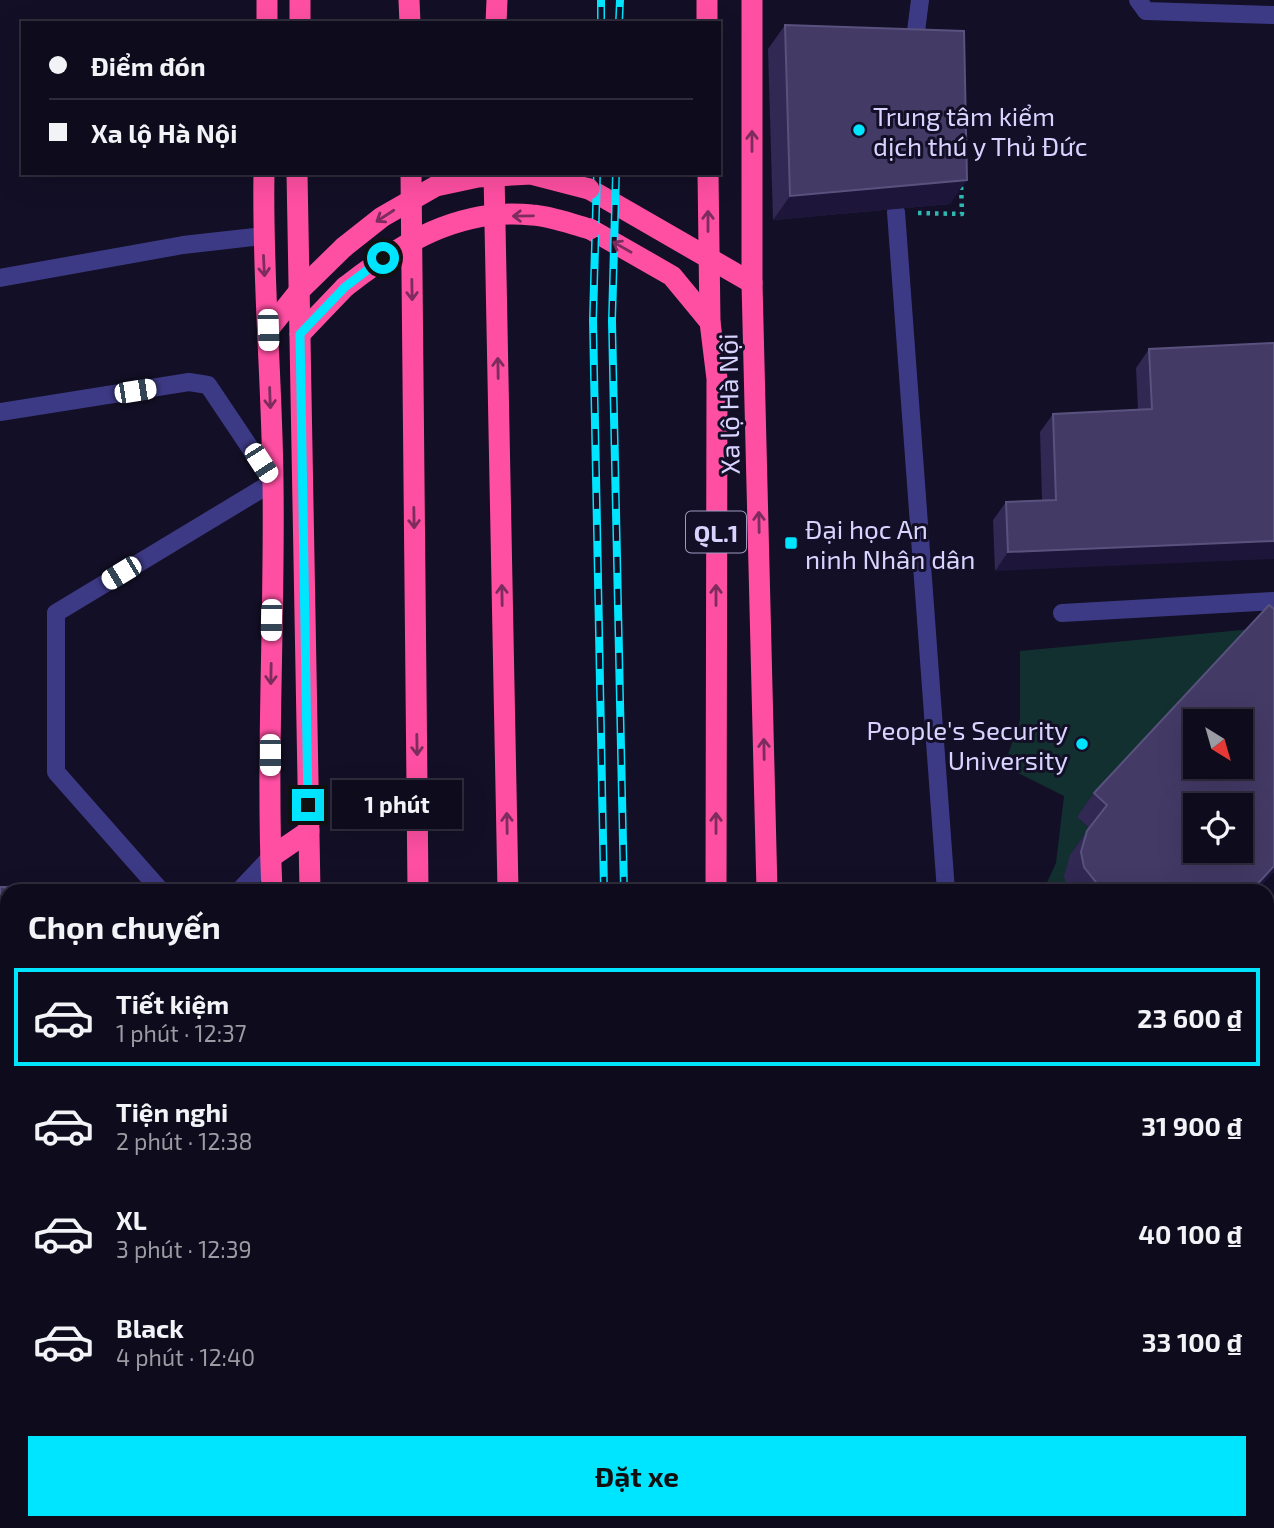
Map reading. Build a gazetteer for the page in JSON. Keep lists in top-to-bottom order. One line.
{"streets":{"highway":["Xa lộ Hà Nội","QL.1"]},"one_way":["Xa lộ Hà Nội"],"places":{"other":["Trung tâm kiểm dịch thú y Thủ Đức","People's Security University"],"transit":["Đại học An ninh Nhân dân"]},"north":"bottom right","page":{"banner":["Điểm đón","Xa lộ Hà Nội"],"bubble":"1 phút","heading":"Chọn chuyến","list":[{"name":"Tiết kiệm","note":"1 phút · 12:37","value":"23 600 ₫"},{"name":"Tiện nghi","note":"2 phút · 12:38","value":"31 900 ₫"},{"name":"XL","note":"3 phút · 12:39","value":"40 100 ₫"},{"name":"Black","note":"4 phút · 12:40","value":"33 100 ₫"}],"buttons":"Đặt xe"}}
